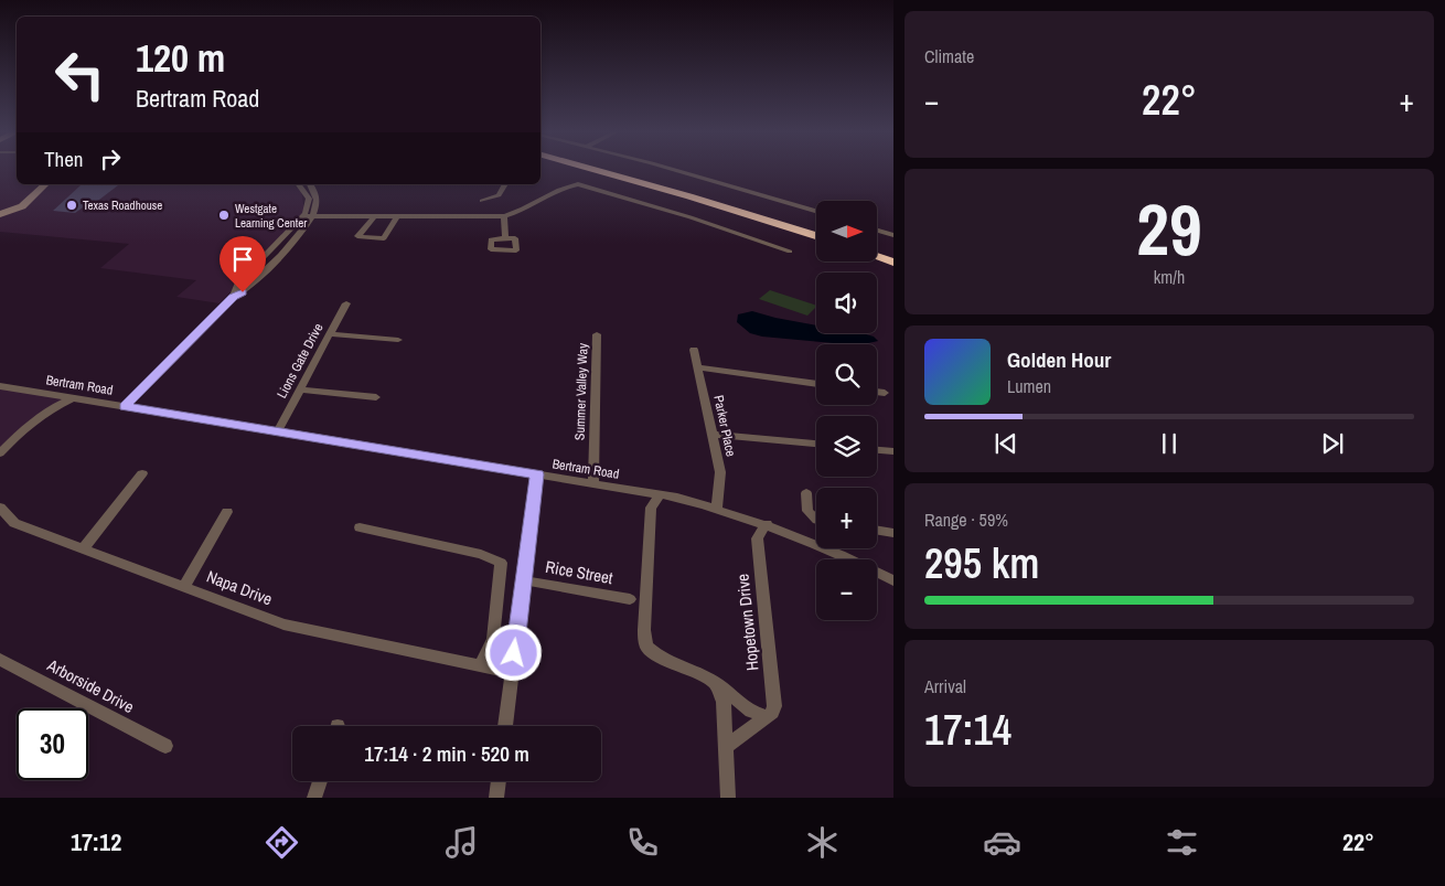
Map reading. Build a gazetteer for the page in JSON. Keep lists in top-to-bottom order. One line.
{"streets":{"street":["Lions Gate Drive","Bertram Road","Summer Valley Way","Parker Place","Rice Street","Napa Drive","Hopetown Drive","Arborside Drive"]},"crossings":[["Lions Gate Drive","Bertram Road"],["Bertram Road","Summer Valley Way"],["Bertram Road","Parker Place"],["Bertram Road","Hopetown Drive"]],"places":["Texas Roadhouse","Westgate Learning Center"],"north":"right","page":{"tile":["Climate",["29","km/h"],["Range · 59%","295 km"],["Arrival","17:14"]],"turn":["120 m","Bertram Road"],"heat":["−","22°","+"],"then":"Then","map_buttons":["+","−"],"song":["Golden Hour","Lumen"],"limit":"30","trip":"17:14 · 2 min · 520 m","tabs":["17:12","22°"]}}
